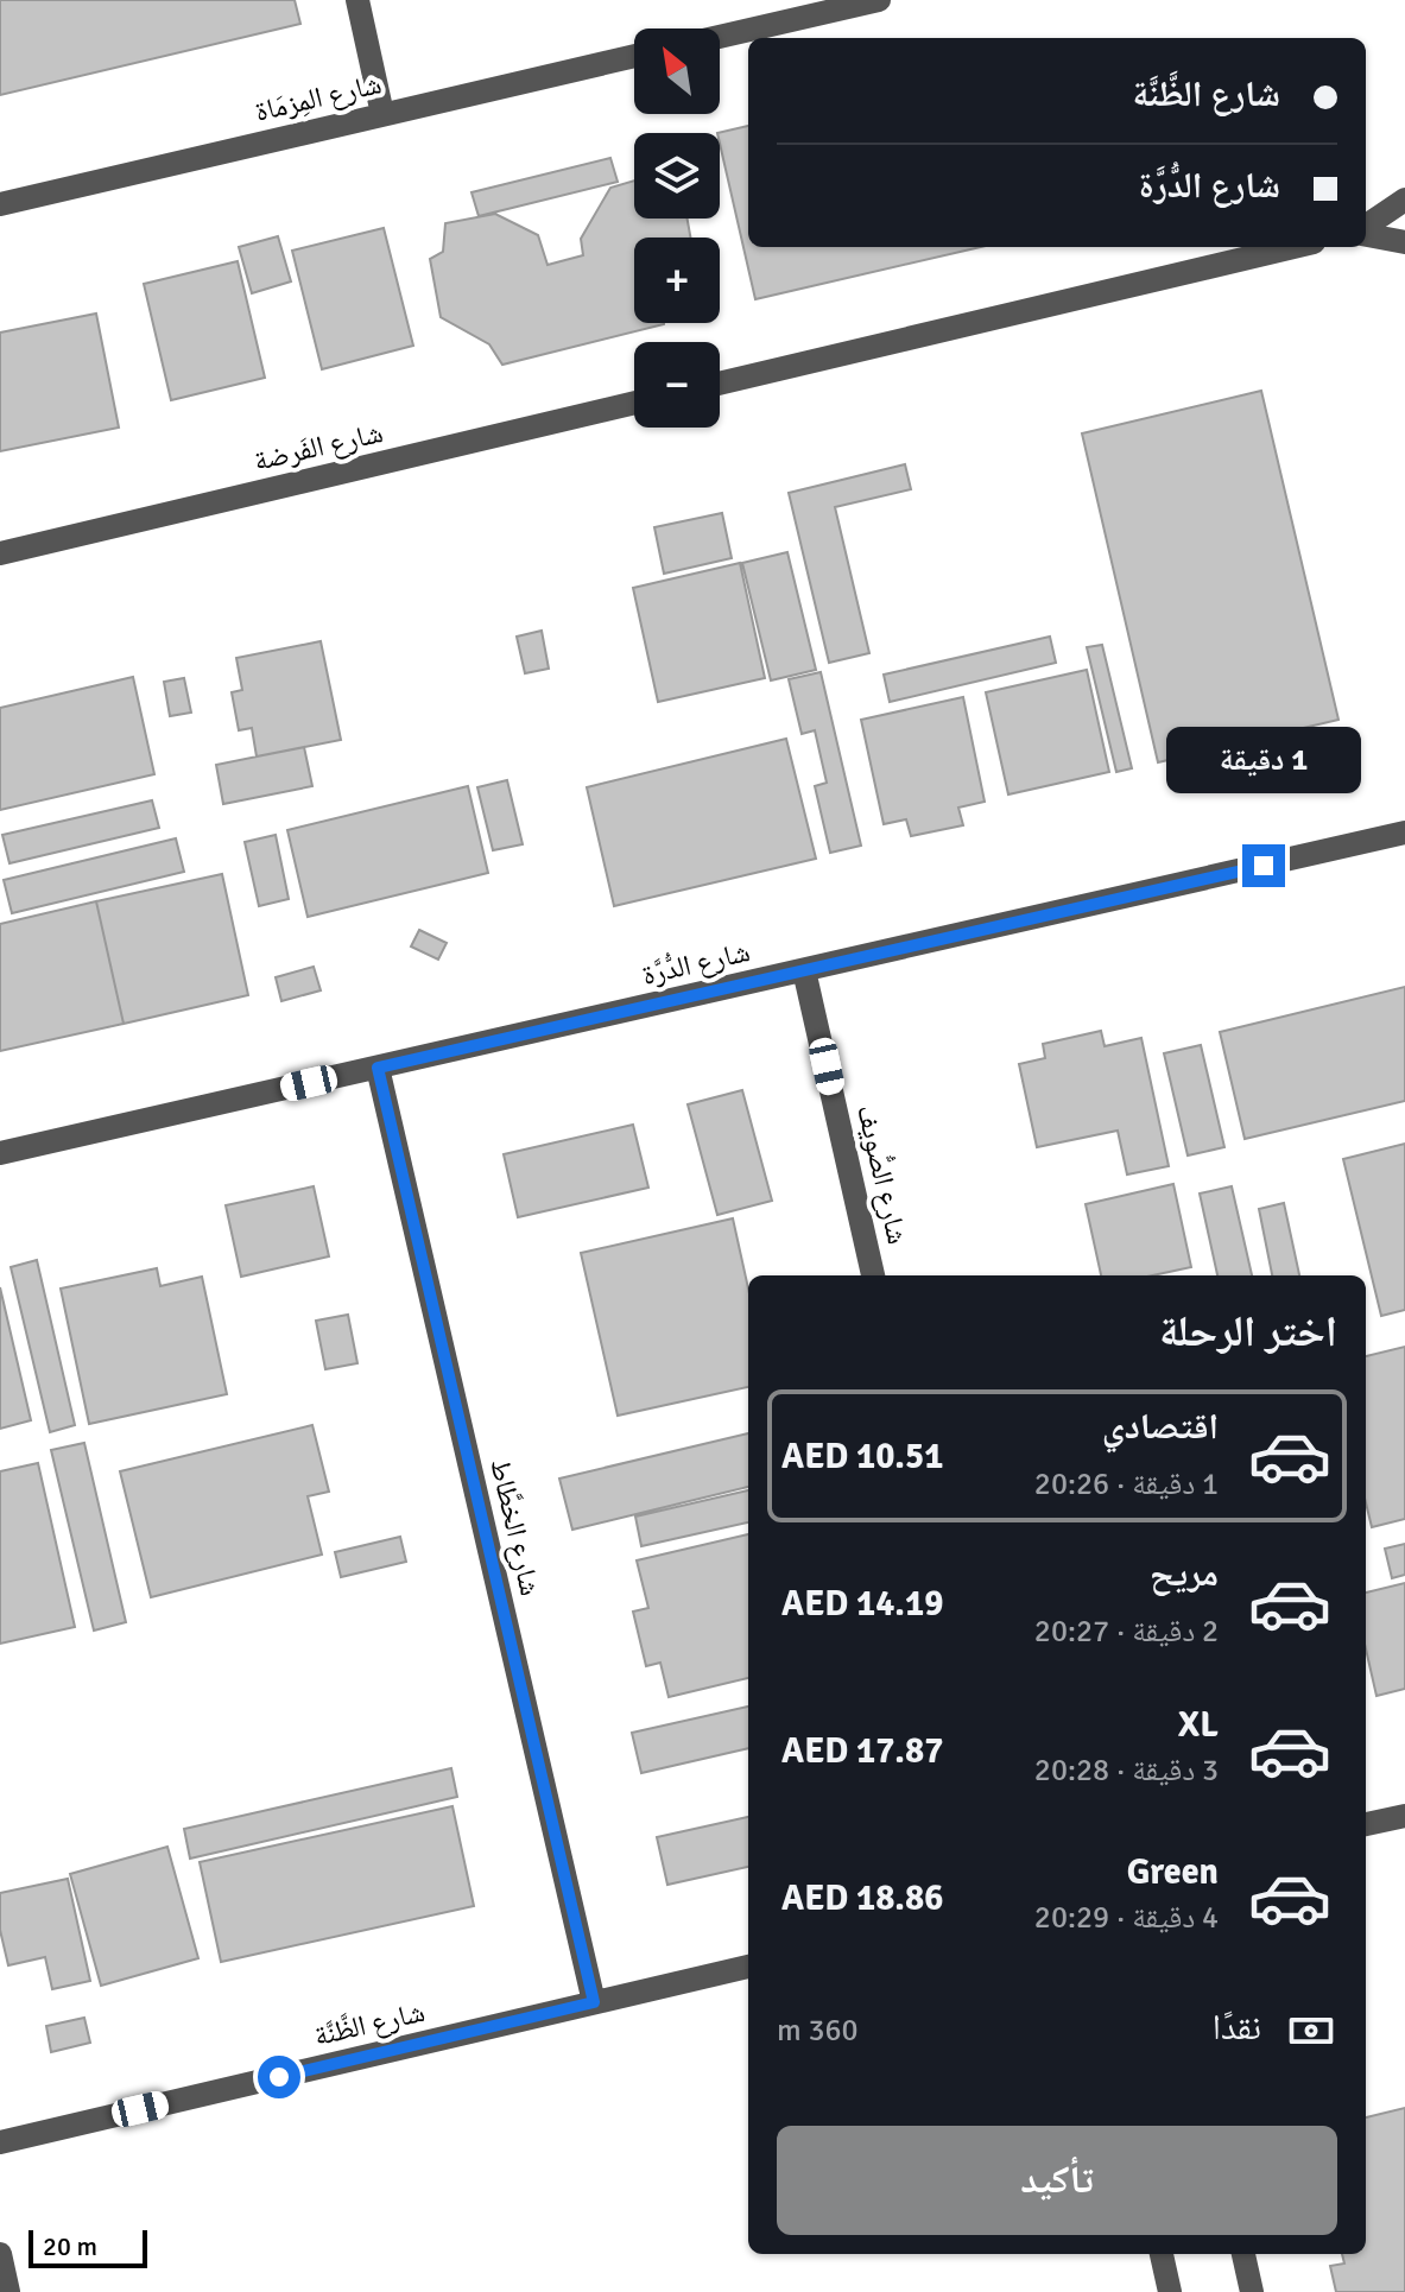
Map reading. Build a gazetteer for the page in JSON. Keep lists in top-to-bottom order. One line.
{"streets":{"street":["شارع المِزمَاة","شارع الفَرضة","شارع الدُّرَّة","شارع الصُّويف","شارع الخطَّاط","شارع الظَّنَّة"]},"crossings":[["شارع الدُّرَّة","شارع الصُّويف"],["شارع الدُّرَّة","شارع الخطَّاط"],["شارع الخطَّاط","شارع الظَّنَّة"]],"scale_bar":"20 m","north":"top left","page":{"map_buttons":["+","−"],"banner":["شارع الظَّنَّة","شارع الدُّرَّة"],"bubble":"1 دقيقة","heading":"اختر الرحلة","list":[{"name":"اقتصادي","note":"1 دقيقة · 20:26","value":"AED 10.51"},{"name":"مريح","note":"2 دقيقة · 20:27","value":"AED 14.19"},{"name":"XL","note":"3 دقيقة · 20:28","value":"AED 17.87"},{"name":"Green","note":"4 دقيقة · 20:29","value":"AED 18.86"}],"pay":["نقدًا","360 m"],"buttons":"تأكيد","scale":"20 m"}}
